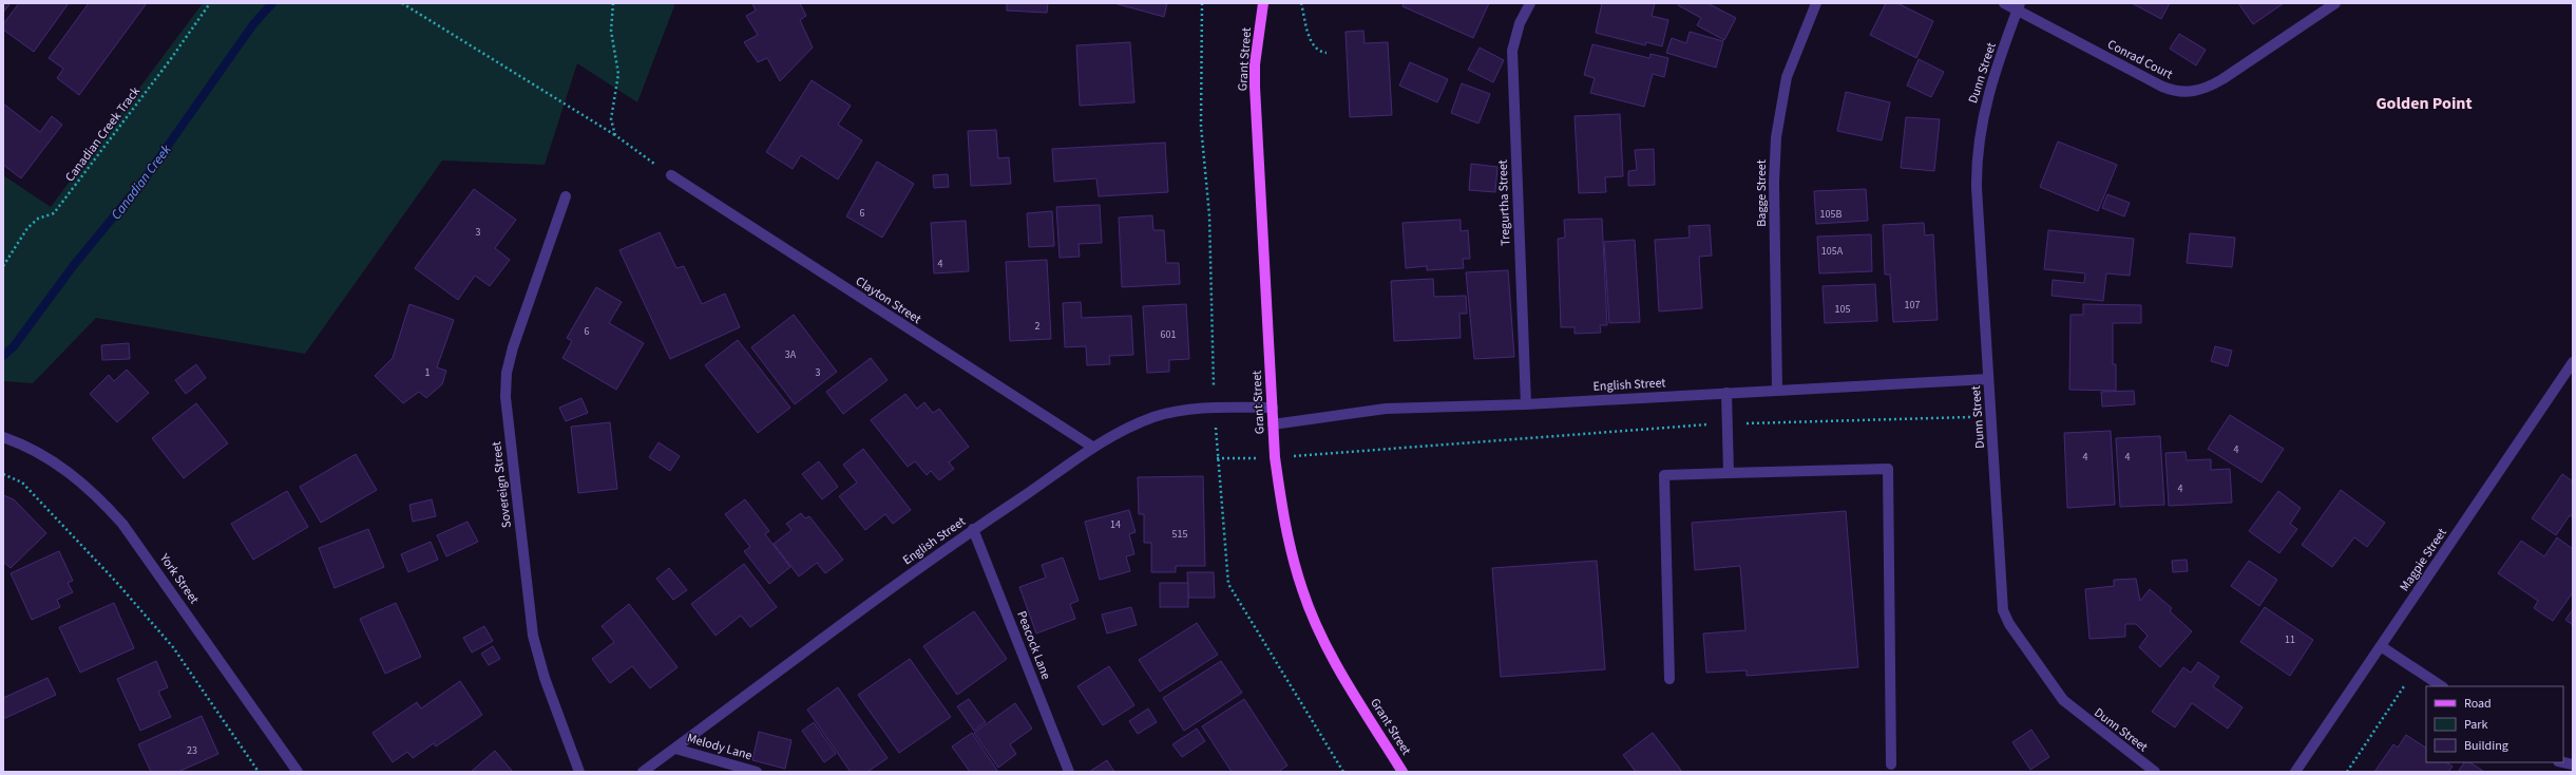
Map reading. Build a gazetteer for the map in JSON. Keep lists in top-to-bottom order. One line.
{"streets":{"main road":["Grant Street"],"street":["Conrad Court","Dunn Street","Bagge Street","Tregurtha Street","Clayton Street","English Street","Sovereign Street","Magpie Street","York Street","Peacock Lane","Melody Lane"],"path":["Canadian Creek Track"]},"crossings":[["Grant Street","English Street"],["Conrad Court","Dunn Street"],["Dunn Street","English Street"],["Bagge Street","English Street"],["Tregurtha Street","English Street"],["Clayton Street","English Street"],["English Street","Peacock Lane"],["English Street","Melody Lane"]],"districts":["Golden Point"],"water":["Canadian Creek"],"house_numbers":["6","105B","3","105A","4","107","105","2","6","601","3A","1","3","4","4","4","4","14","515","11","23"],"legend":["Road","Park","Building"]}
